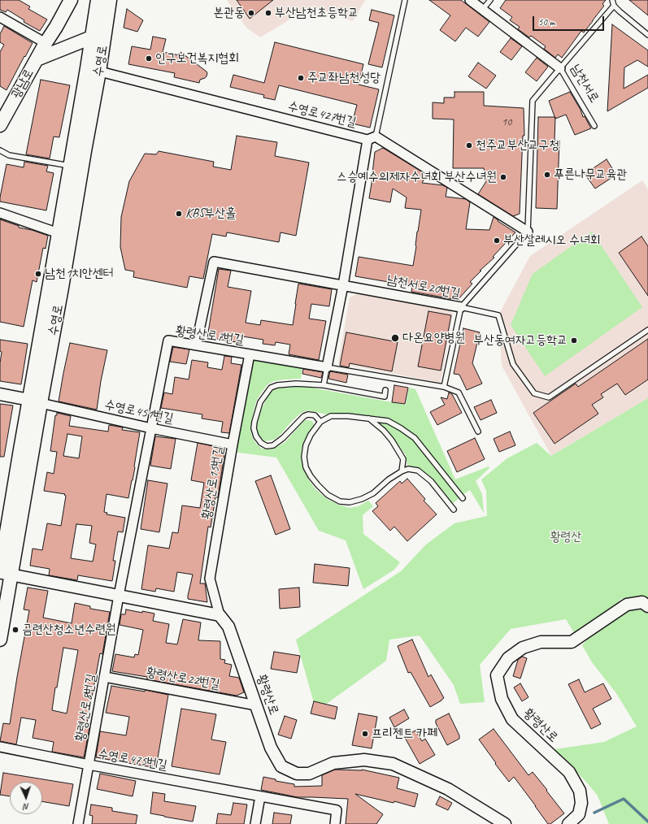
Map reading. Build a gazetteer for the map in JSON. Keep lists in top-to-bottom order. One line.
{"streets":{"main road":["수영로","광남로"],"street":["남천서로","수영로427번길","남천서로20번길","황령산로7번길","수영로451번길","황령산로15번길","황령산로22번길","황령산로","황령산로8번길","수영로475번길"]},"crossings":[["수영로","광남로"],["수영로","수영로427번길"],["수영로","수영로451번길"],["남천서로20번길","황령산로7번길"],["황령산로7번길","수영로451번길"],["황령산로7번길","황령산로15번길"],["황령산로7번길","황령산로8번길"],["수영로451번길","황령산로15번길"],["황령산로15번길","황령산로"],["황령산로22번길","황령산로"],["황령산로22번길","황령산로8번길"],["황령산로8번길","수영로475번길"]],"parks":["황령산"],"places":["본관동","부산남천초등학교","인구보건복지협회","주교좌남천성당","천주교부산교구청","푸른나무교육관","스승예수의제자수녀회 부산수녀원","KBS부산홀","부산살레시오 수녀회","남천1치안센터","다온요양병원","부산동여자고등학교","금련산청소년수련원","프리젠트 카페"],"house_numbers":["10"],"scale_bar":"50 m","north":"bottom"}
